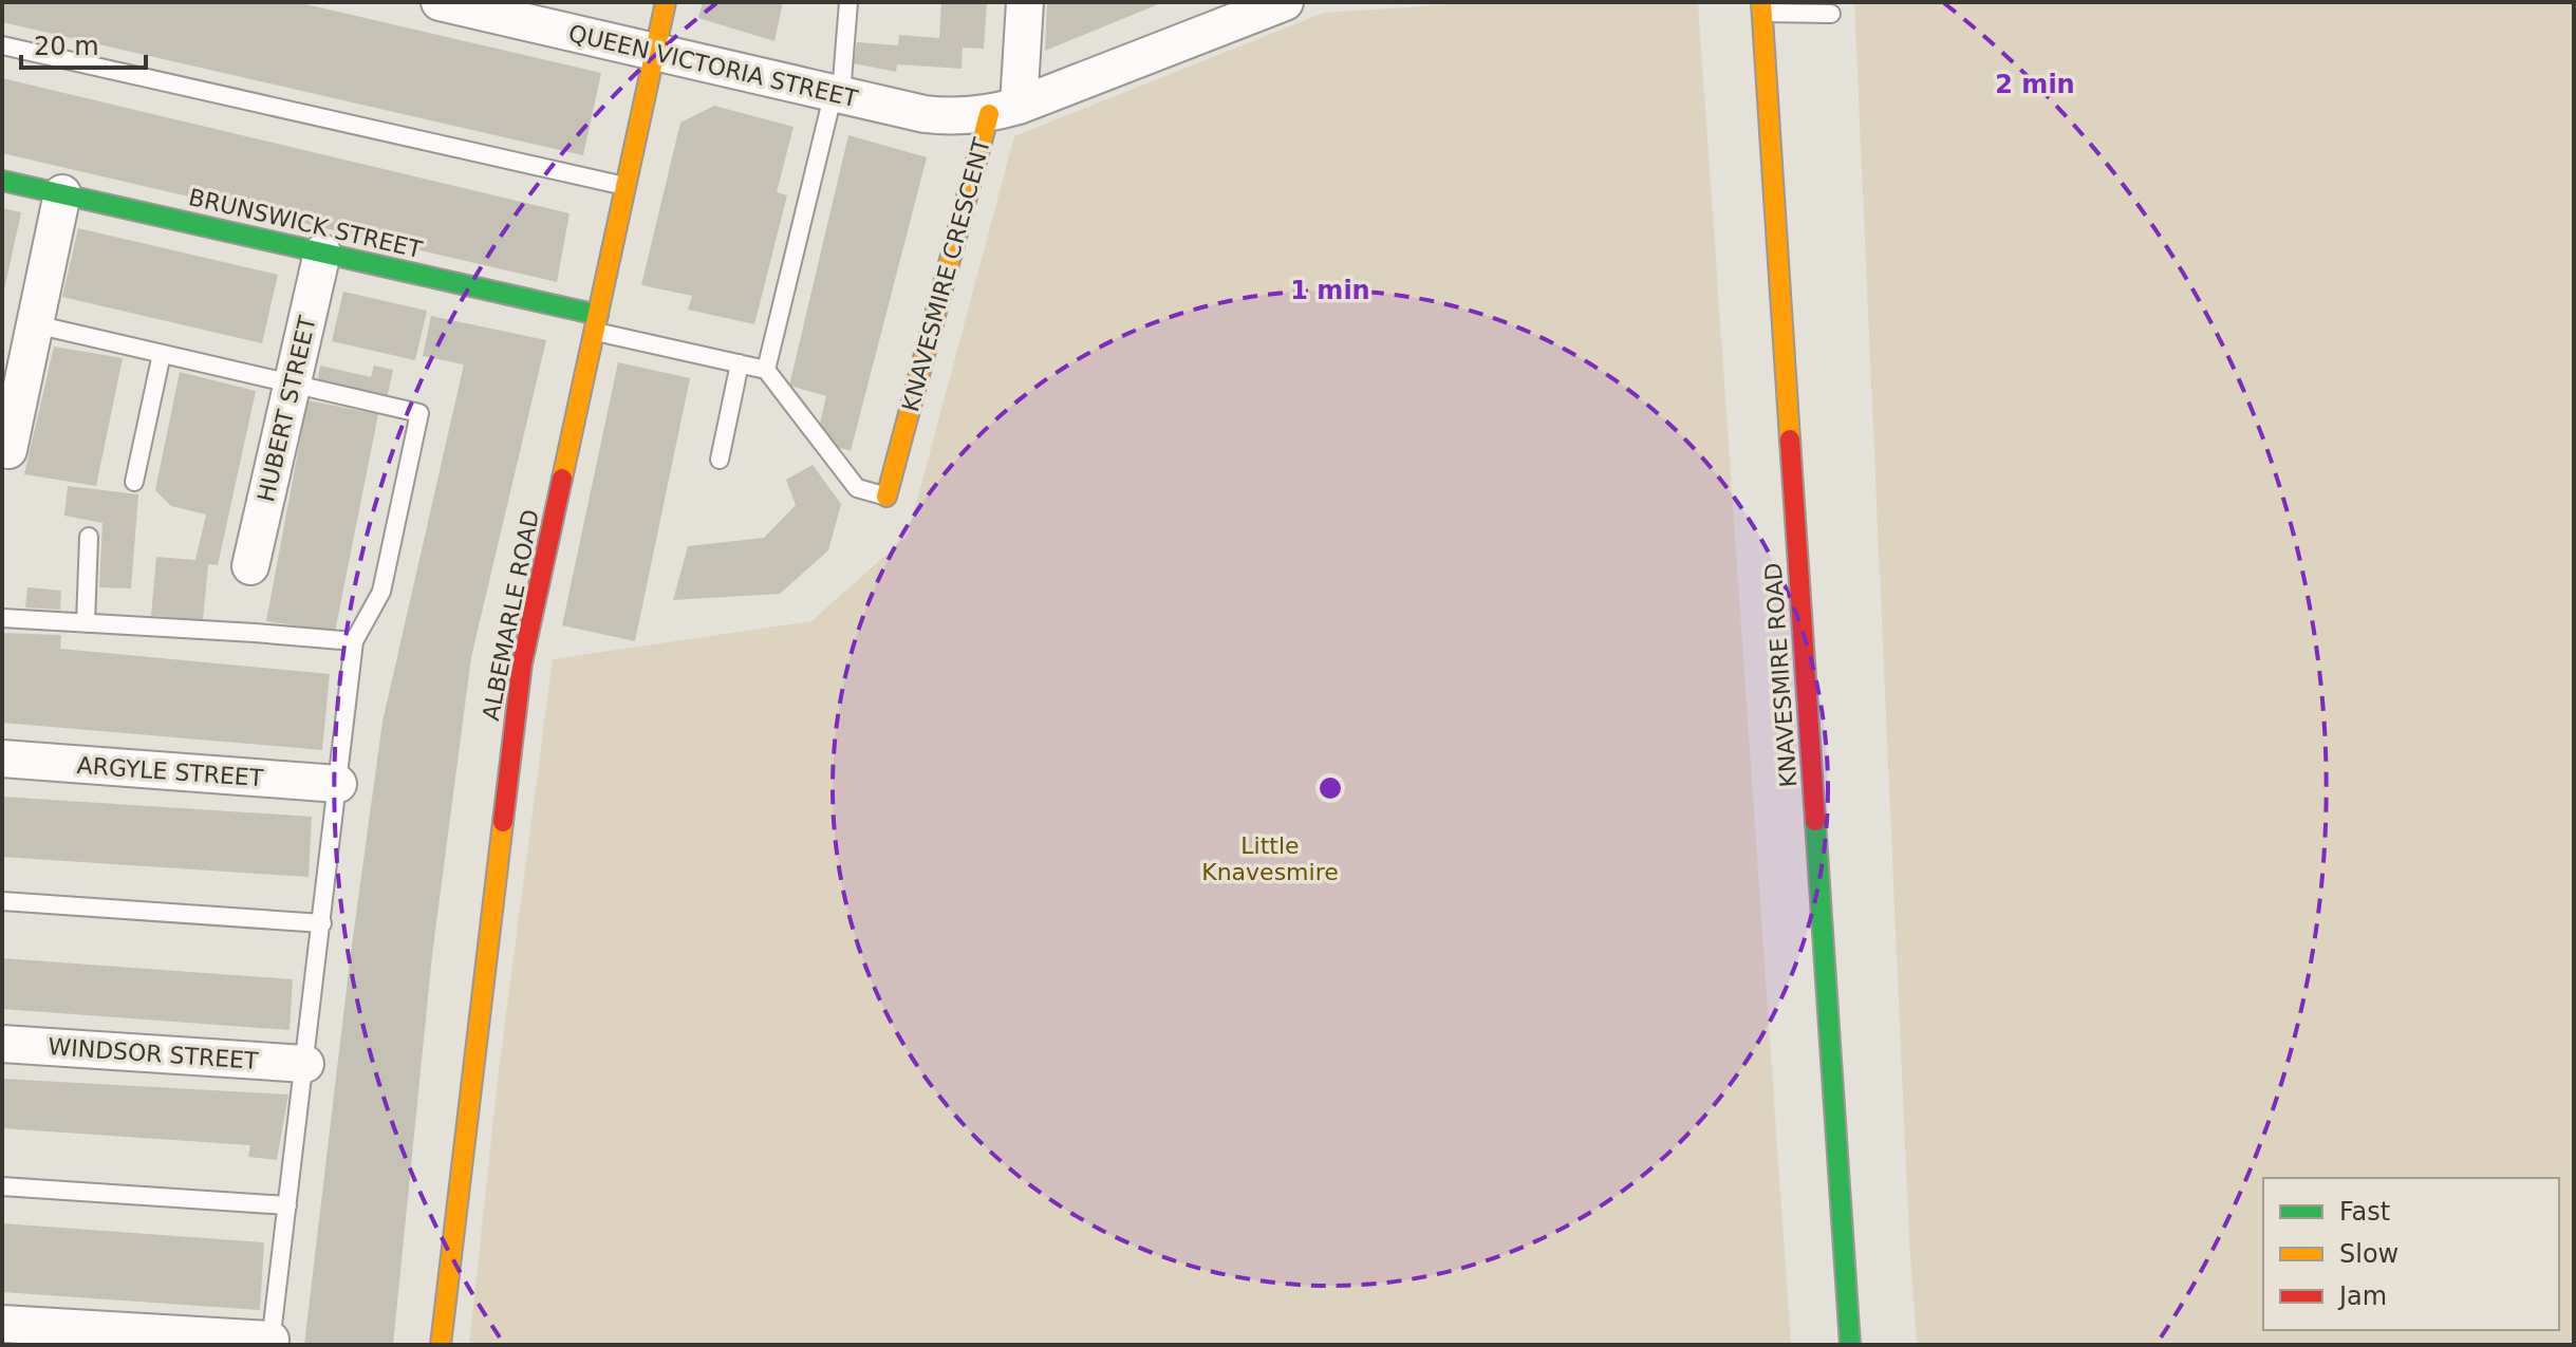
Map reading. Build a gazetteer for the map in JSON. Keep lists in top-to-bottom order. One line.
{"streets":{"street":["QUEEN VICTORIA STREET","BRUNSWICK STREET","KNAVESMIRE CRESCENT","HUBERT STREET","ALBEMARLE ROAD","KNAVESMIRE ROAD","ARGYLE STREET","WINDSOR STREET"]},"crossings":[["QUEEN VICTORIA STREET","KNAVESMIRE CRESCENT"],["QUEEN VICTORIA STREET","ALBEMARLE ROAD"],["BRUNSWICK STREET","HUBERT STREET"],["BRUNSWICK STREET","ALBEMARLE ROAD"]],"parks":["Little Knavesmire"],"legend":["Fast","Slow","Jam"],"scale_bar":"20 m","rings":["2 min","1 min"]}
